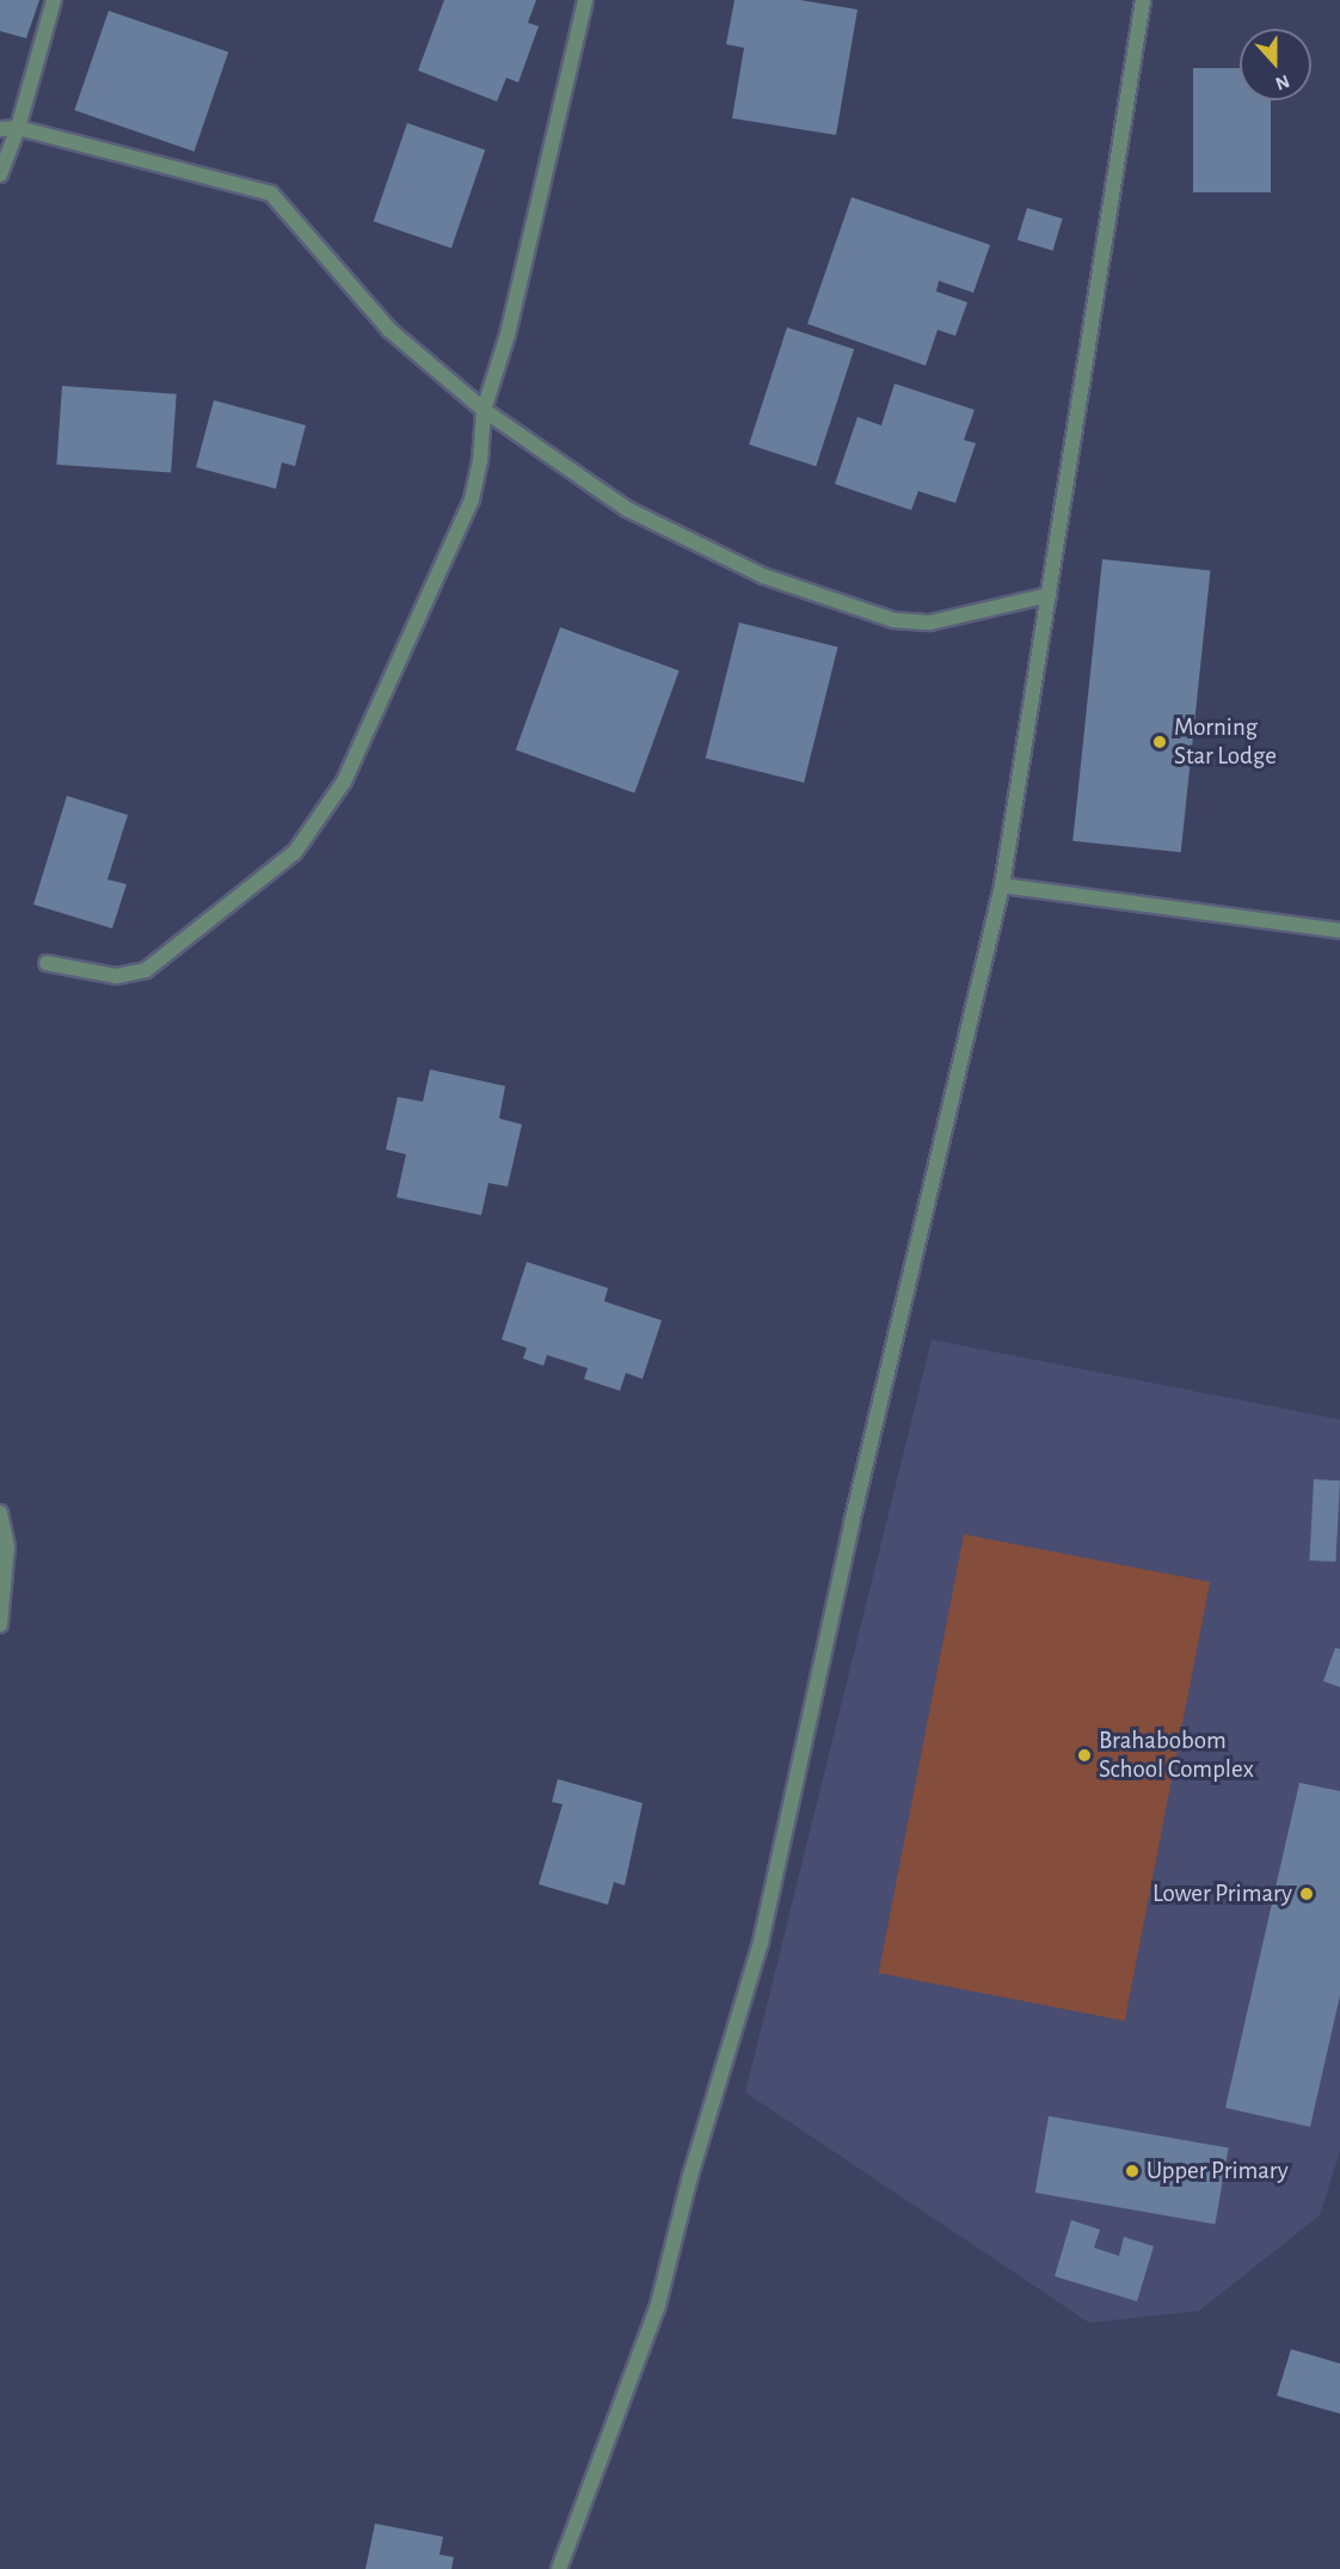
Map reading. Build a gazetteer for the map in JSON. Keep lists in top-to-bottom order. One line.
{"places":["Morning Star Lodge","Brahabobom School Complex","Lower Primary","Upper Primary"],"north":"bottom"}
